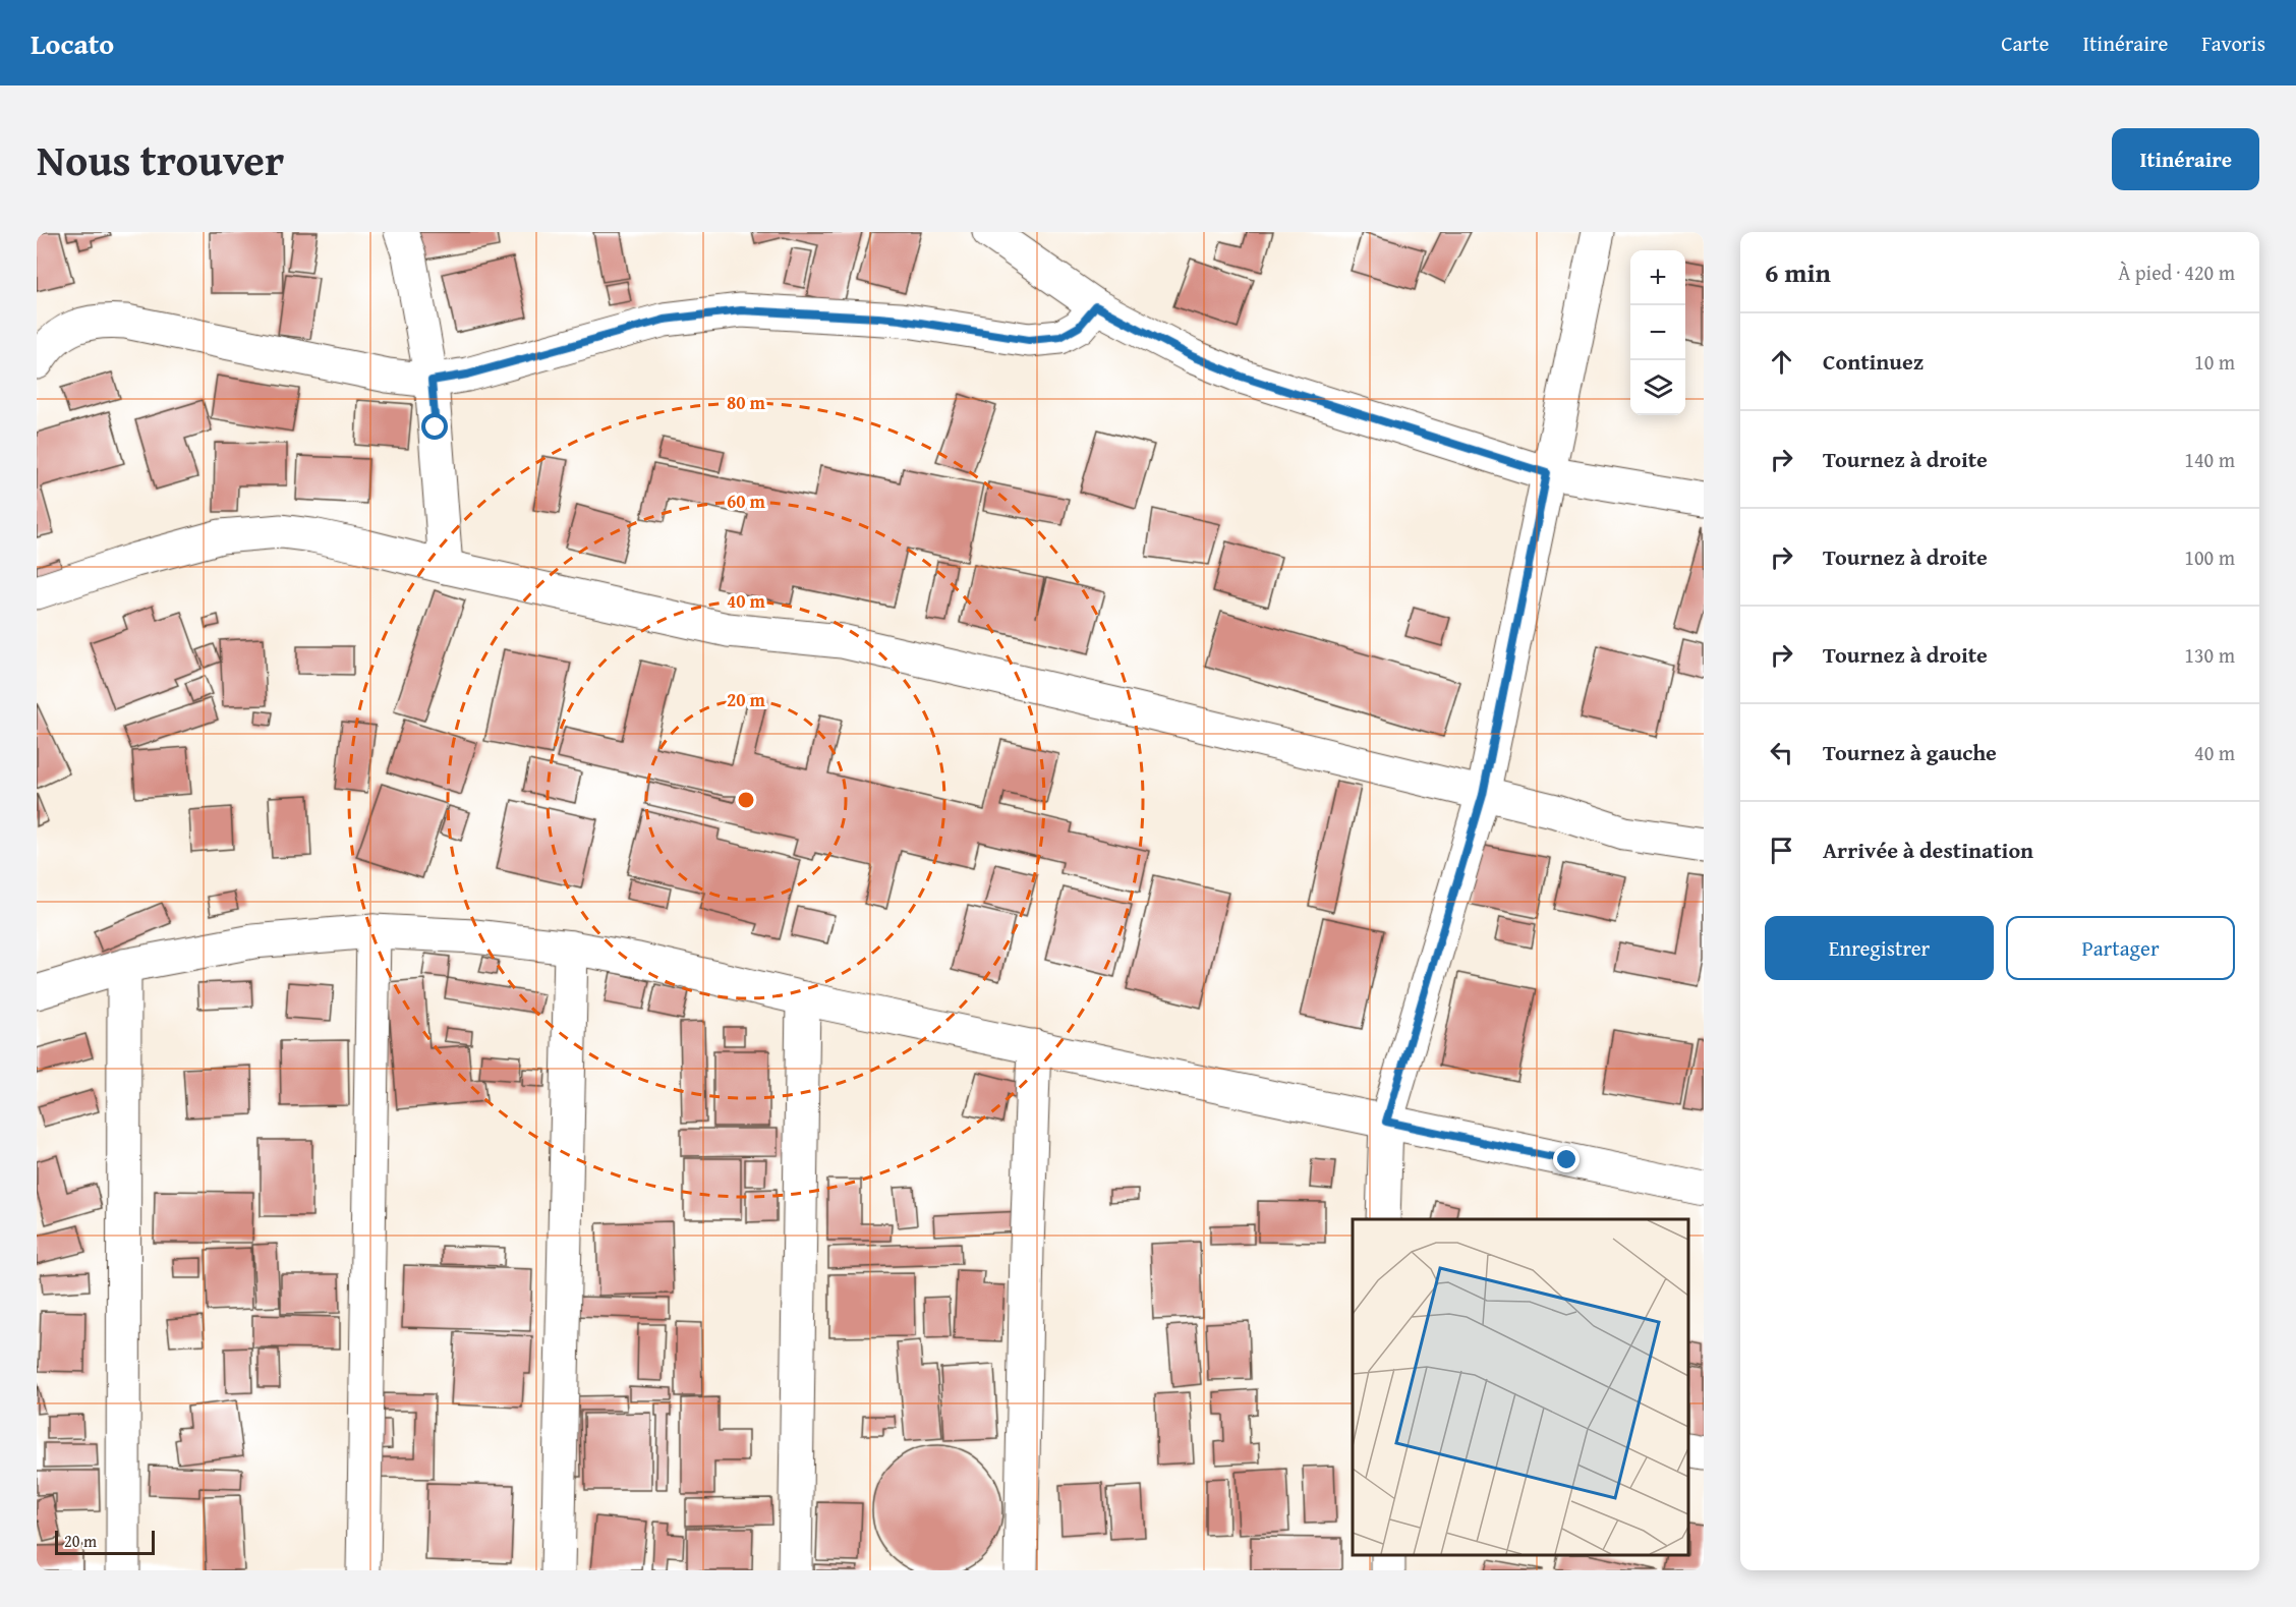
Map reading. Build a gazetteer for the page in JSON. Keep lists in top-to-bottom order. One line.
{"scale_bar":"20 m","page":{"header":"Locato","nav":["Carte","Itinéraire","Favoris"],"title":"Nous trouver","buttons":["Itinéraire",["Enregistrer","Partager"]],"heading":["6 min","À pied · 420 m"],"map_buttons":["+","−"],"list":[["Continuez","10 m"],["Tournez à droite","140 m"],["Tournez à droite","100 m"],["Tournez à droite","130 m"],["Tournez à gauche","40 m"],"Arrivée à destination"],"scale":"20 m"},"rings":["80 m","60 m","40 m","20 m"]}
